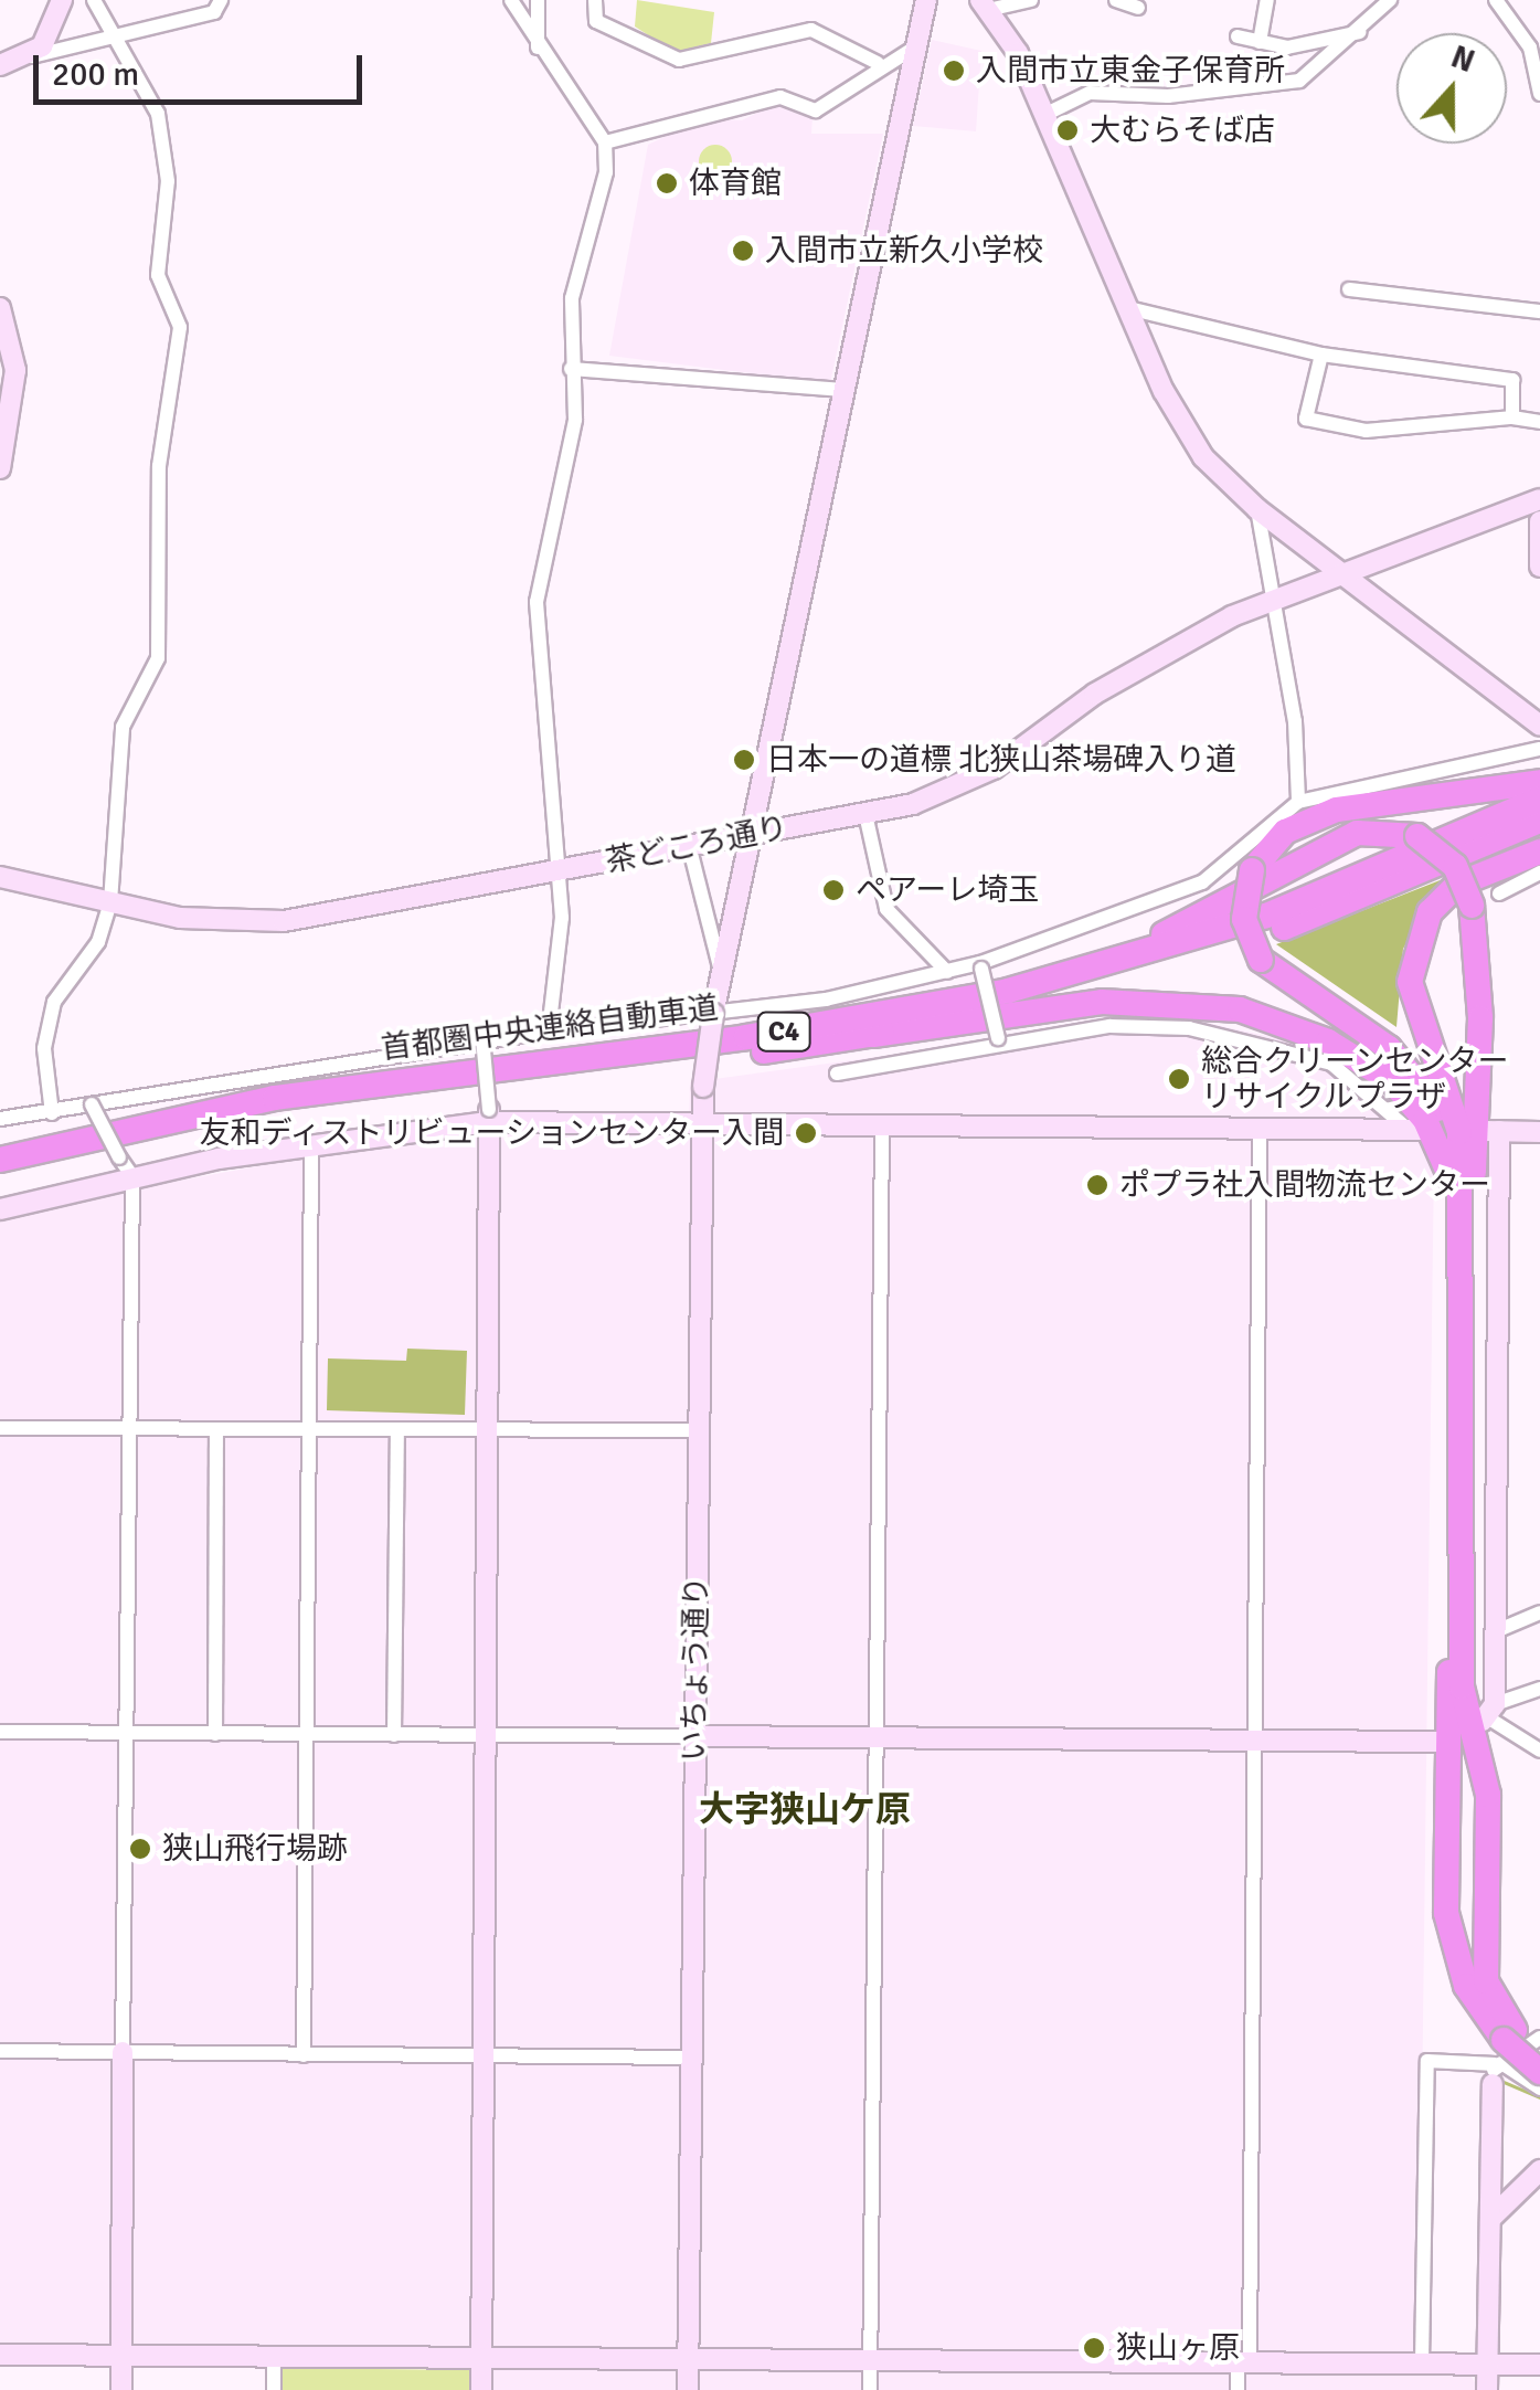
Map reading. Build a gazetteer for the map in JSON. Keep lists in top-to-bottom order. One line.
{"streets":{"highway":["首都圏中央連絡自動車道","C4"],"street":["茶どころ通り","いちょう通り"]},"crossings":[["茶どころ通り","いちょう通り"]],"districts":["大字狭山ケ原"],"places":["入間市立東金子保育所","大むらそば店","体育館","入間市立新久小学校","日本一の道標 北狭山茶場碑入り道","ペアーレ埼玉","総合クリーンセンター リサイクルプラザ","友和ディストリビューションセンター入間","ポプラ社入間物流センター","狭山飛行場跡","狭山ヶ原"],"scale_bar":"200 m","north":"top"}
